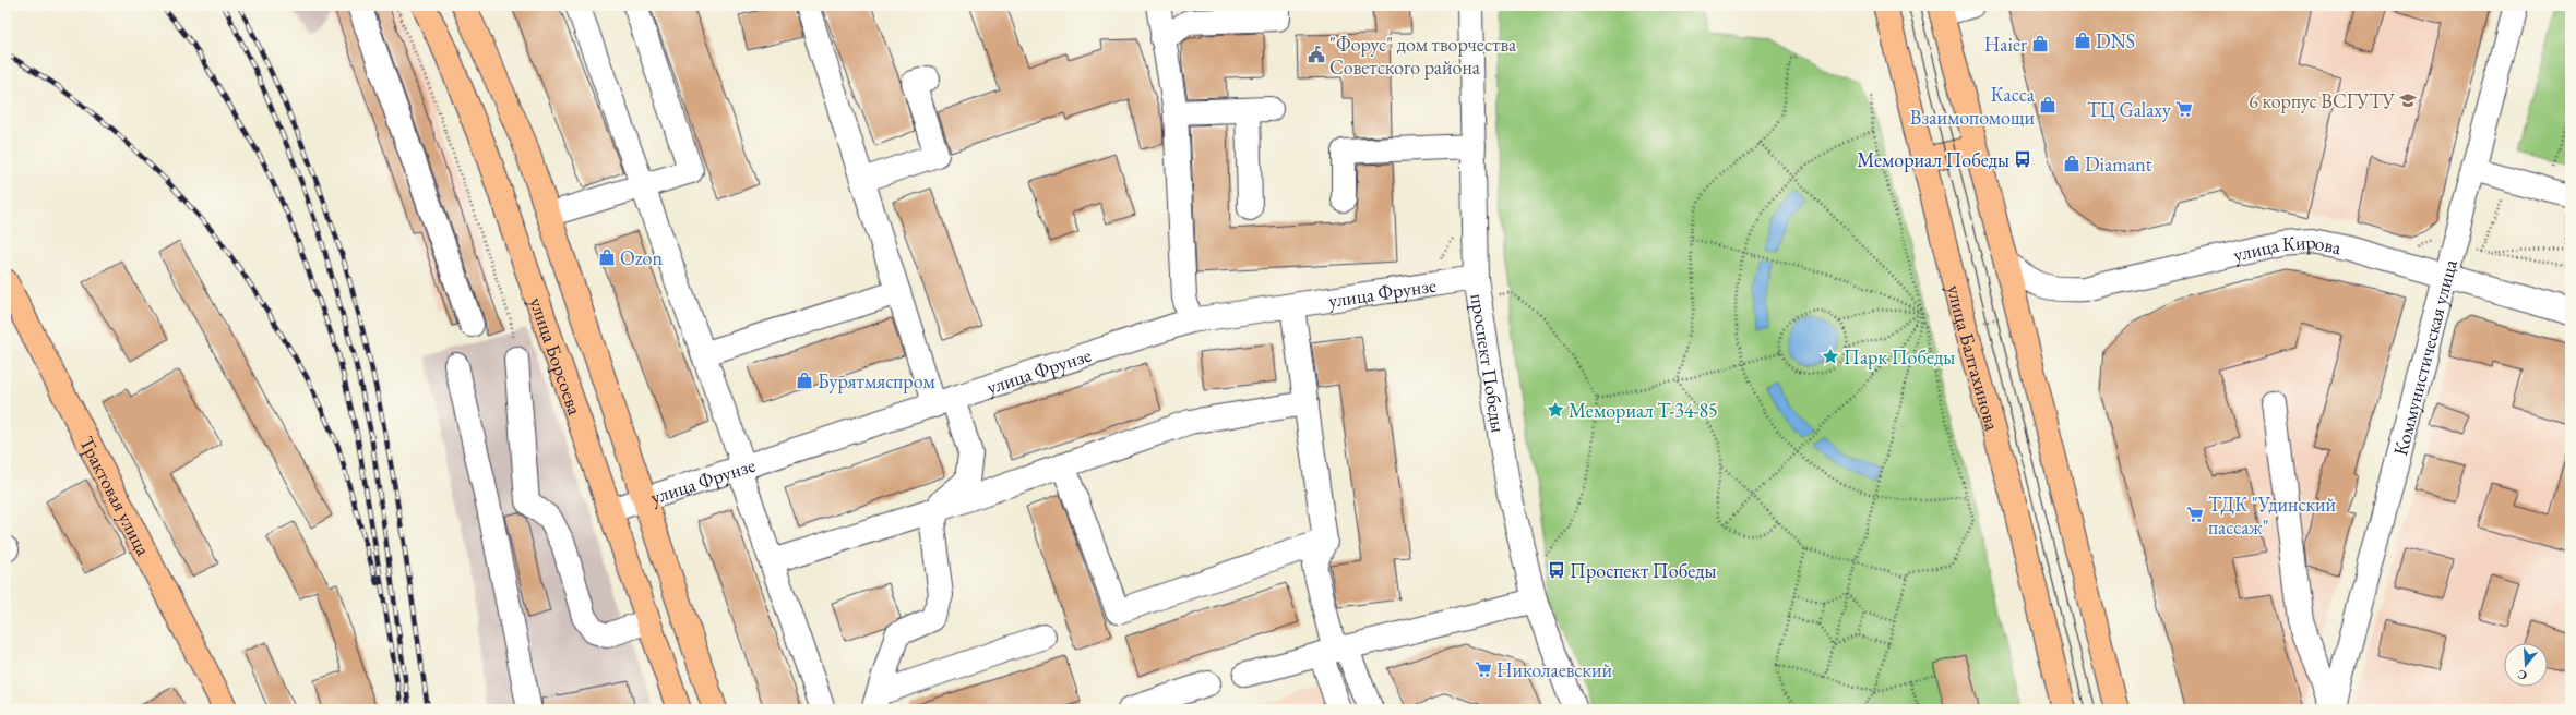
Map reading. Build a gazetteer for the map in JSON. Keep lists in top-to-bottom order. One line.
{"streets":{"main road":["улица Борсоева","улица Балтахинова","Трактовая улица"],"street":["улица Кирова","улица Фрунзе","Коммунистическая улица","проспект Победы"]},"crossings":[["улица Кирова","Коммунистическая улица"],["улица Фрунзе","улица Борсоева"],["улица Фрунзе","проспект Победы"]],"places":{"shop":["DNS","Haier","Касса Взаимопомощи","Diamant","Ozon","Бурятмяспром"],"public building":["\"Форус\" дом творчества Советского района"],"school or university":["6 корпус ВСГУТУ"],"supermarket":["ТЦ Galaxy","ТДК \"Удинский пассаж\"","Николаевский"],"bus stop":["Мемориал Победы","Проспект Победы"],"place":["Парк Победы","Мемориал Т-34-85"]},"north":"bottom"}
